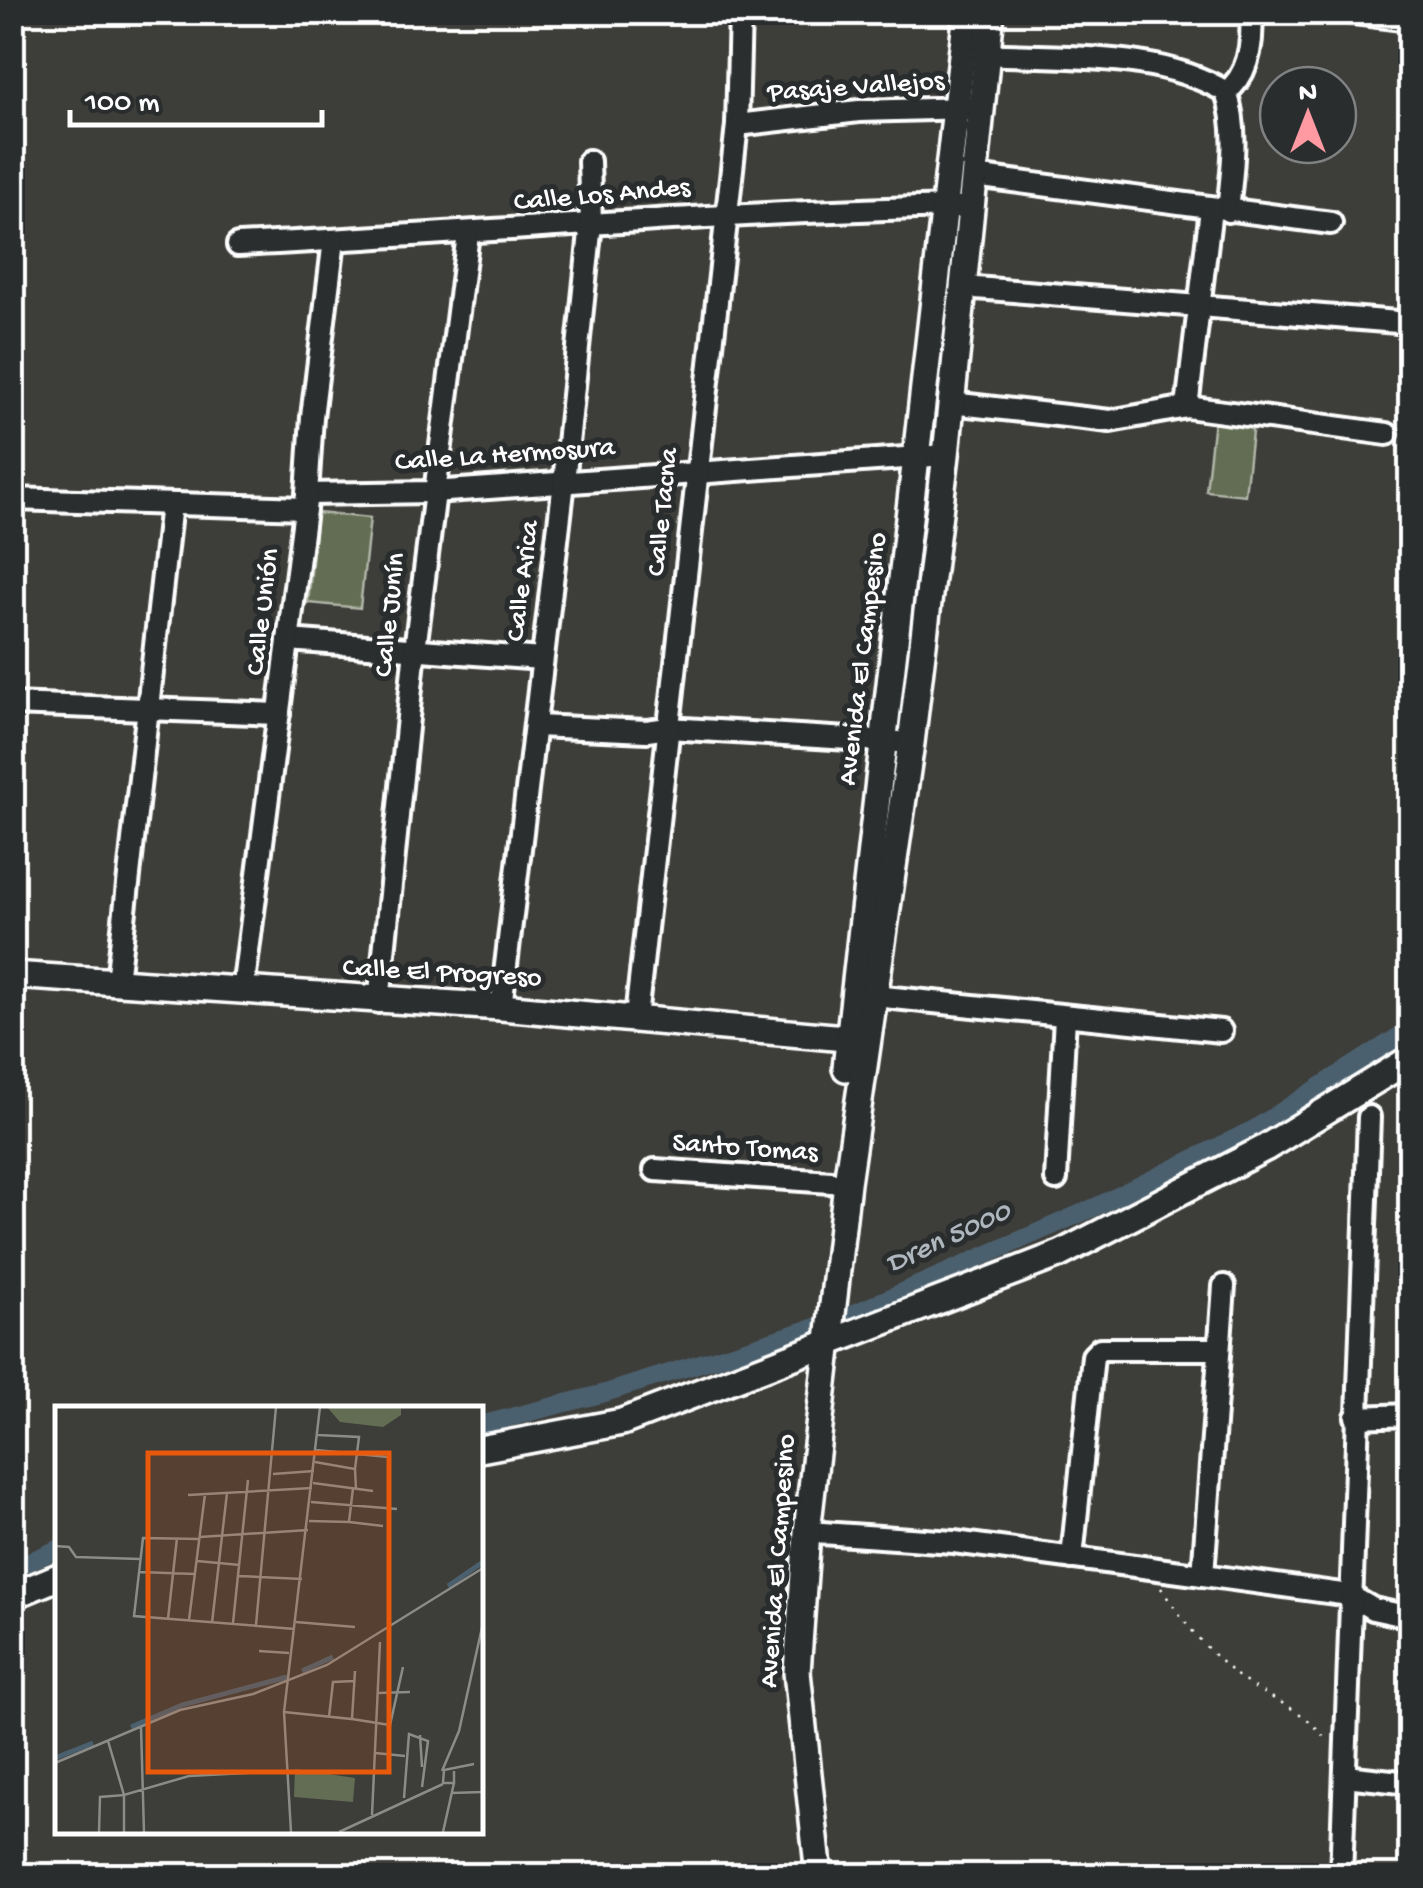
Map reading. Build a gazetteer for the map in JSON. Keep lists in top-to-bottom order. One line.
{"streets":{"street":["Pasaje Vallejos","Calle Los Andes","Calle La Hermosura","Calle Tacna","Calle Arica","Calle Unión","Calle Junín","Avenida El Campesino","Calle El Progreso","Santo Tomas"]},"crossings":[["Pasaje Vallejos","Calle Tacna"],["Pasaje Vallejos","Avenida El Campesino"],["Calle Los Andes","Calle Tacna"],["Calle Los Andes","Calle Arica"],["Calle Los Andes","Calle Unión"],["Calle Los Andes","Calle Junín"],["Calle Los Andes","Avenida El Campesino"],["Calle La Hermosura","Calle Tacna"],["Calle La Hermosura","Calle Arica"],["Calle La Hermosura","Calle Unión"],["Calle La Hermosura","Calle Junín"],["Calle La Hermosura","Avenida El Campesino"],["Calle Tacna","Calle El Progreso"],["Calle Arica","Calle El Progreso"],["Calle Unión","Calle El Progreso"],["Calle Junín","Calle El Progreso"],["Avenida El Campesino","Calle El Progreso"],["Avenida El Campesino","Santo Tomas"]],"water":["Dren 5000"],"scale_bar":"100 m","north":"top"}
